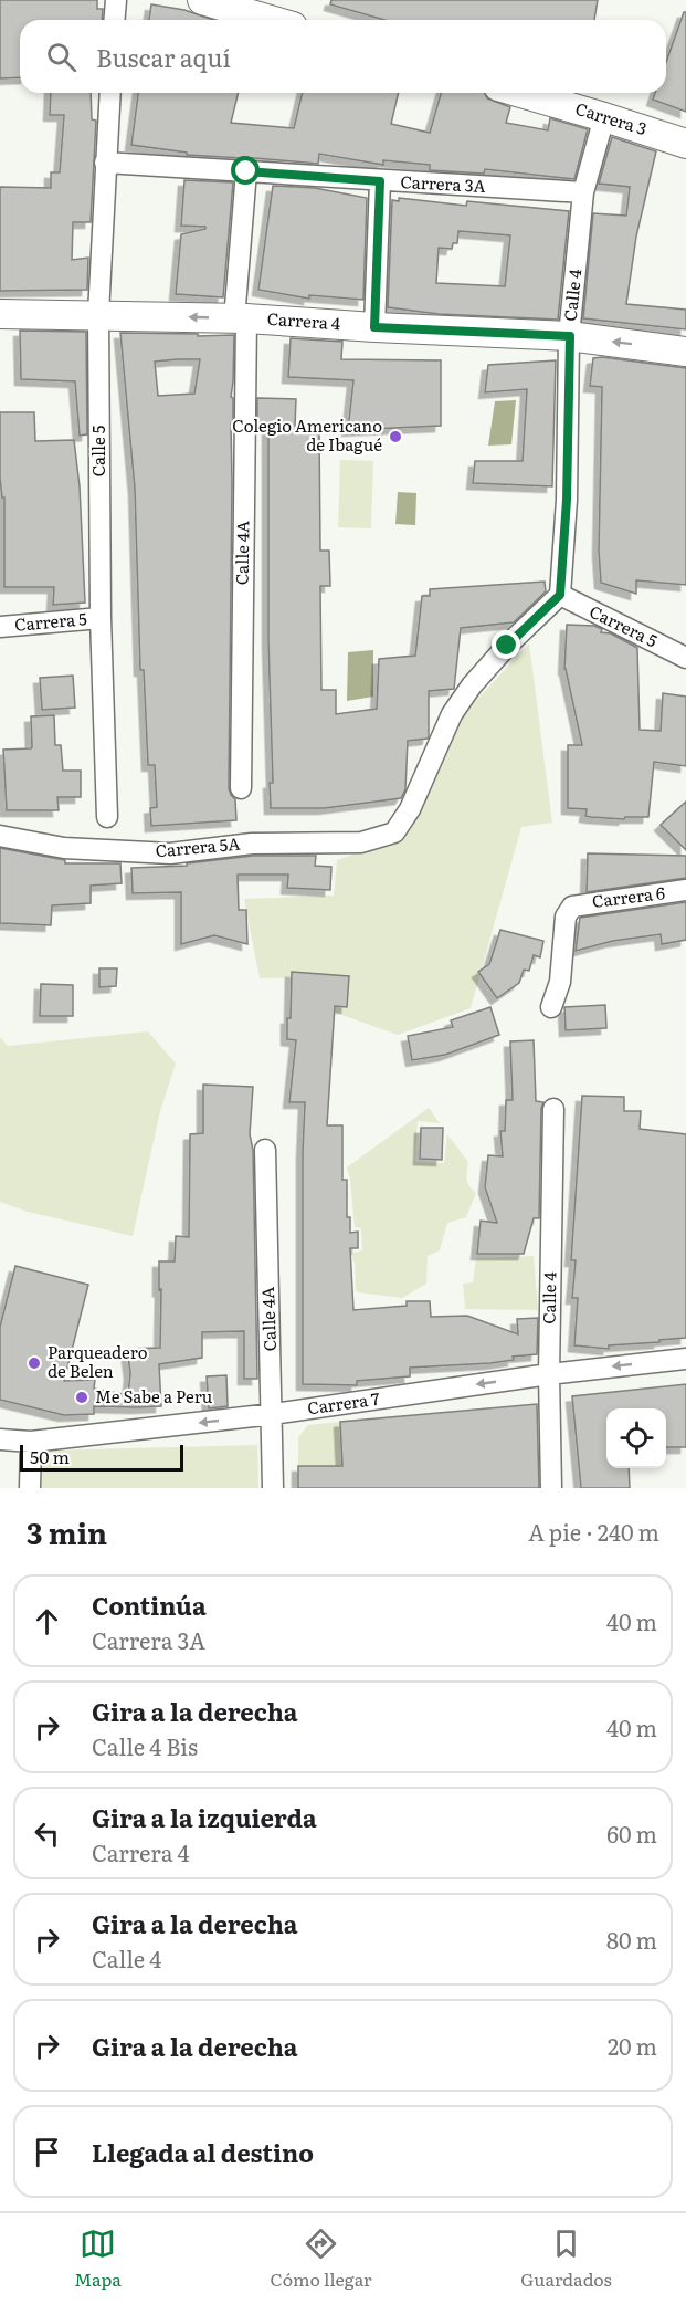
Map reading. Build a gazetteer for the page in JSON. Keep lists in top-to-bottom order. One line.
{"streets":{"street":["Carrera 3","Carrera 3A","Calle 4","Carrera 4","Calle 5","Calle 4A","Carrera 5","Carrera 5A","Carrera 6","Carrera 7"]},"crossings":[["Carrera 3","Calle 4"],["Carrera 3A","Calle 4"],["Carrera 3A","Calle 5"],["Carrera 3A","Calle 4A"],["Calle 4","Carrera 4"],["Calle 4","Carrera 5"],["Calle 4","Carrera 5A"],["Calle 4","Carrera 7"],["Carrera 4","Calle 5"],["Carrera 4","Calle 4A"],["Calle 5","Carrera 5"],["Calle 4A","Carrera 7"],["Carrera 5","Carrera 5A"]],"one_way":["Carrera 4","Carrera 7"],"places":["Colegio Americano de Ibagué","Parqueadero de Belen","Me Sabe a Peru"],"scale_bar":"50 m","page":{"search":"Buscar aquí","scale":"50 m","heading":["3 min","A pie · 240 m"],"list":[["Continúa","Carrera 3A","40 m"],["Gira a la derecha","Calle 4 Bis","40 m"],["Gira a la izquierda","Carrera 4","60 m"],["Gira a la derecha","Calle 4","80 m"],["Gira a la derecha","20 m"],"Llegada al destino"],"nav":["Mapa","Cómo llegar","Guardados"]}}
